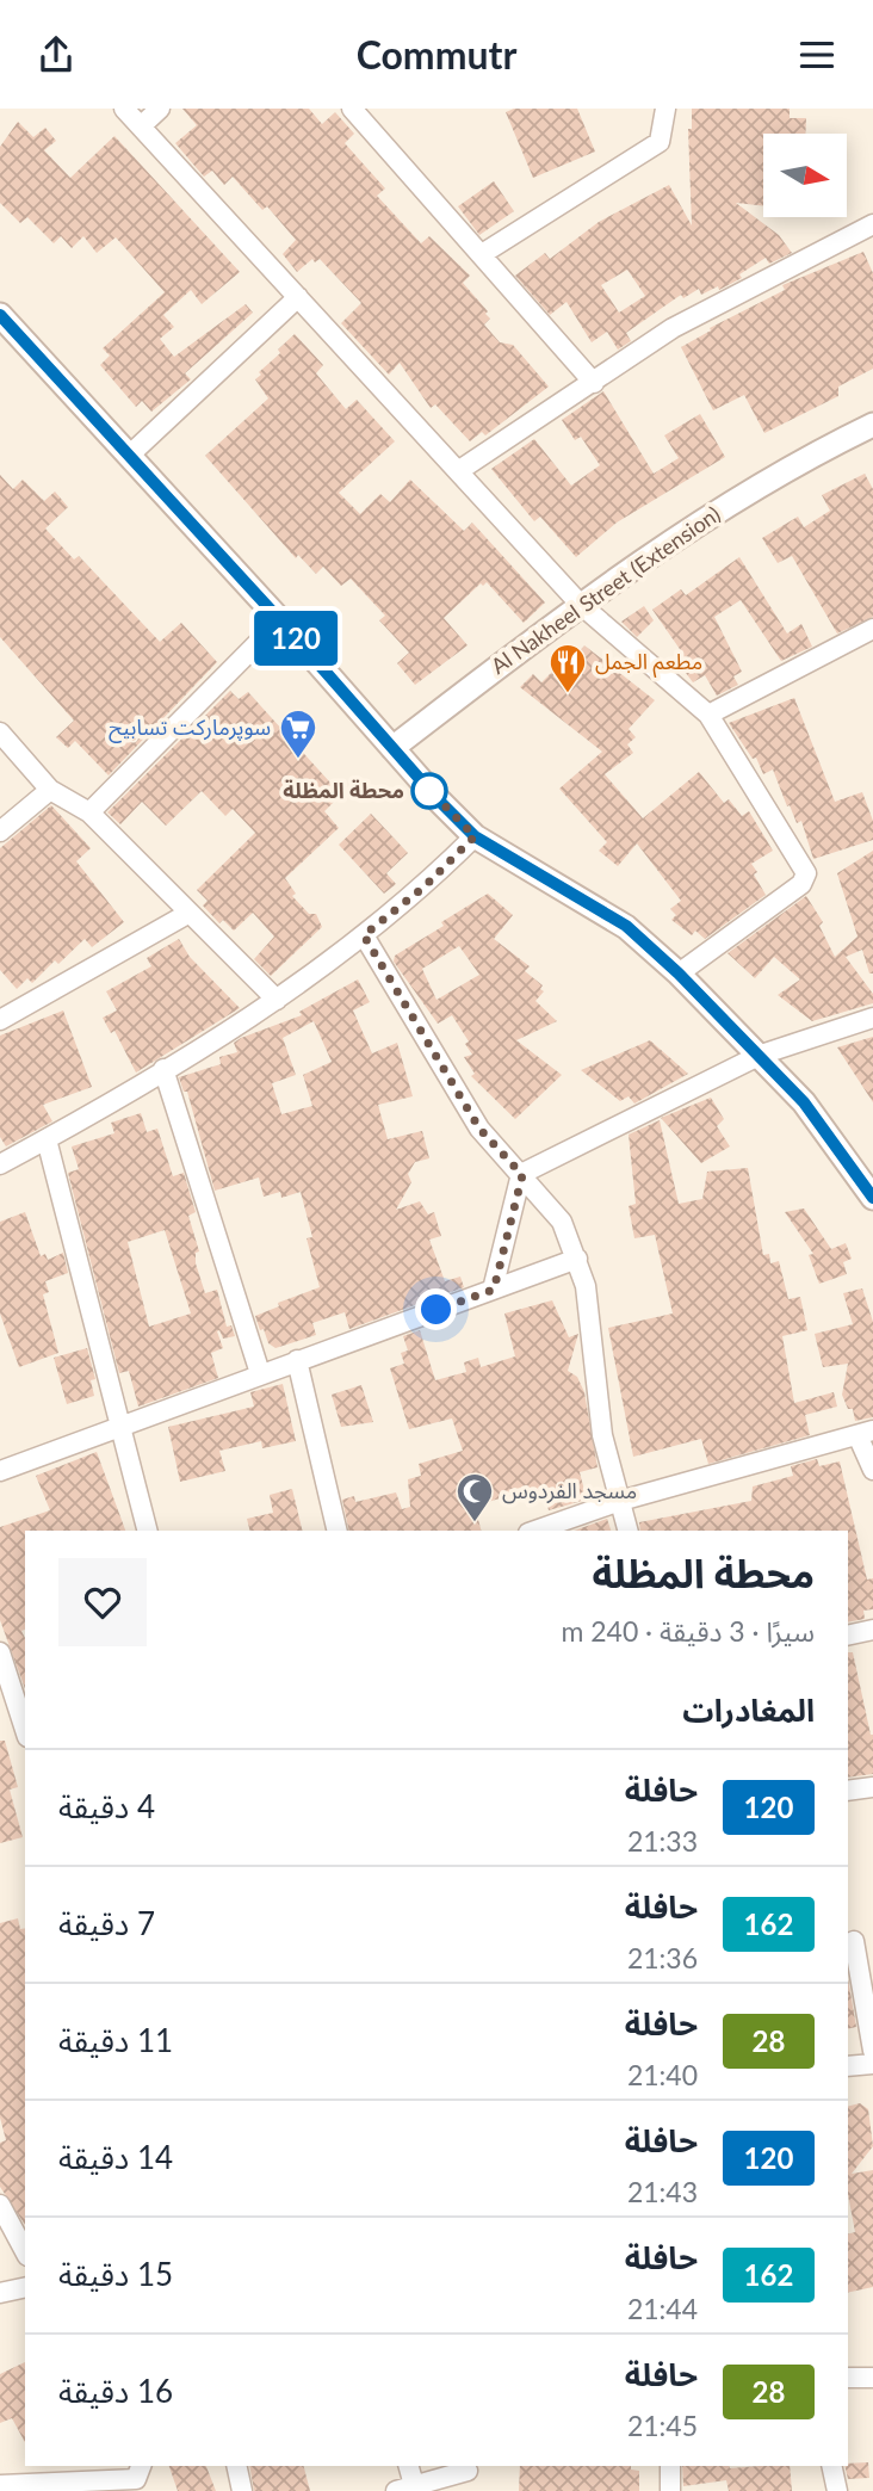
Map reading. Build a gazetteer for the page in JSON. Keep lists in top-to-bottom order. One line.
{"streets":{"street":["Al Nakheel Street (Extension)"]},"places":{"restaurant":["مطعم الجمل"],"supermarket":["سوپرمارکت تسابيح"],"other":["محطة المظلة"],"mosque":["مسجد الفردوس"]},"lines":["bus line 120"],"north":"right","page":{"header":"Commutr","on_map":"120","heading":[["محطة المظلة","سيرًا · 3 دقيقة · 240 m"],"المغادرات"],"list":[{"mark":"120","name":"حافلة","note":"21:33","value":"4 دقيقة"},{"mark":"162","name":"حافلة","note":"21:36","value":"7 دقيقة"},{"mark":"28","name":"حافلة","note":"21:40","value":"11 دقيقة"},{"mark":"120","name":"حافلة","note":"21:43","value":"14 دقيقة"},{"mark":"162","name":"حافلة","note":"21:44","value":"15 دقيقة"},{"mark":"28","name":"حافلة","note":"21:45","value":"16 دقيقة"}]}}
